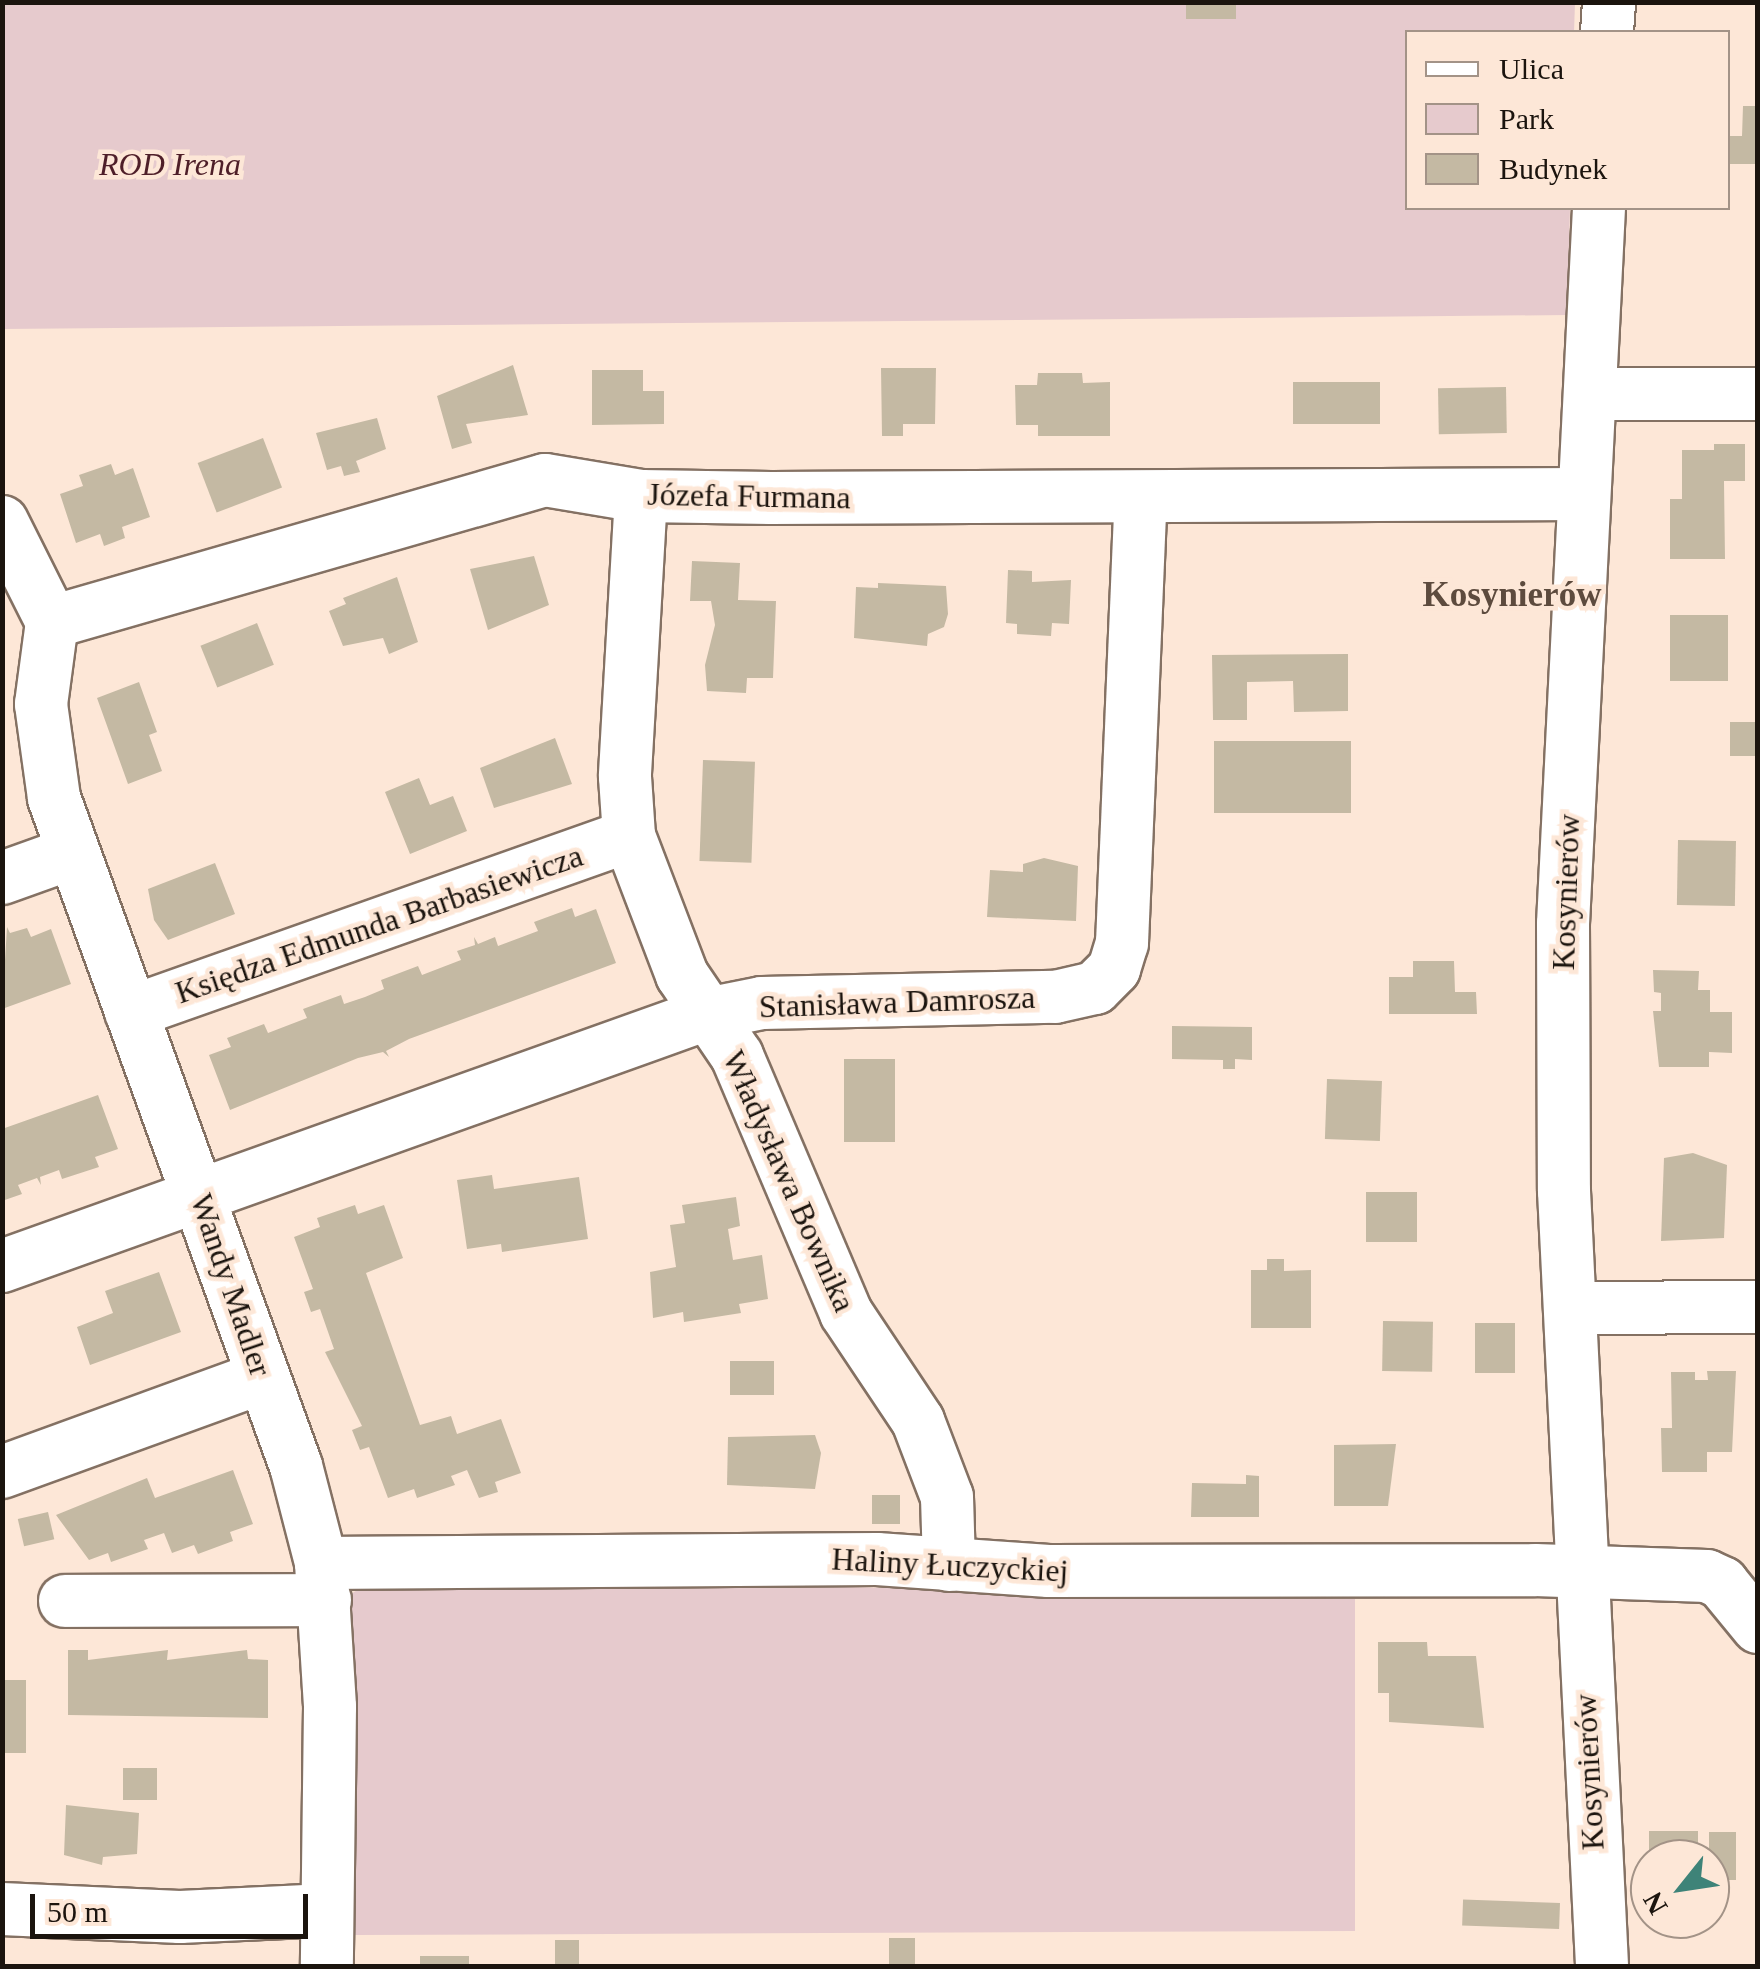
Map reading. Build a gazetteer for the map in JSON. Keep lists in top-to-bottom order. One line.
{"streets":{"street":["Józefa Furmana","Kosynierów","Księdza Edmunda Barbasiewicza","Stanisława Damrosza","Władysława Bownika","Wandy Madler","Haliny Łuczyckiej"]},"crossings":[["Józefa Furmana","Kosynierów"],["Józefa Furmana","Stanisława Damrosza"],["Józefa Furmana","Władysława Bownika"],["Józefa Furmana","Wandy Madler"],["Kosynierów","Haliny Łuczyckiej"],["Księdza Edmunda Barbasiewicza","Władysława Bownika"],["Księdza Edmunda Barbasiewicza","Wandy Madler"],["Stanisława Damrosza","Władysława Bownika"],["Stanisława Damrosza","Wandy Madler"],["Władysława Bownika","Haliny Łuczyckiej"],["Wandy Madler","Haliny Łuczyckiej"]],"districts":["Kosynierów"],"parks":["ROD Irena"],"legend":["Ulica","Park","Budynek"],"scale_bar":"50 m","north":"bottom left"}
